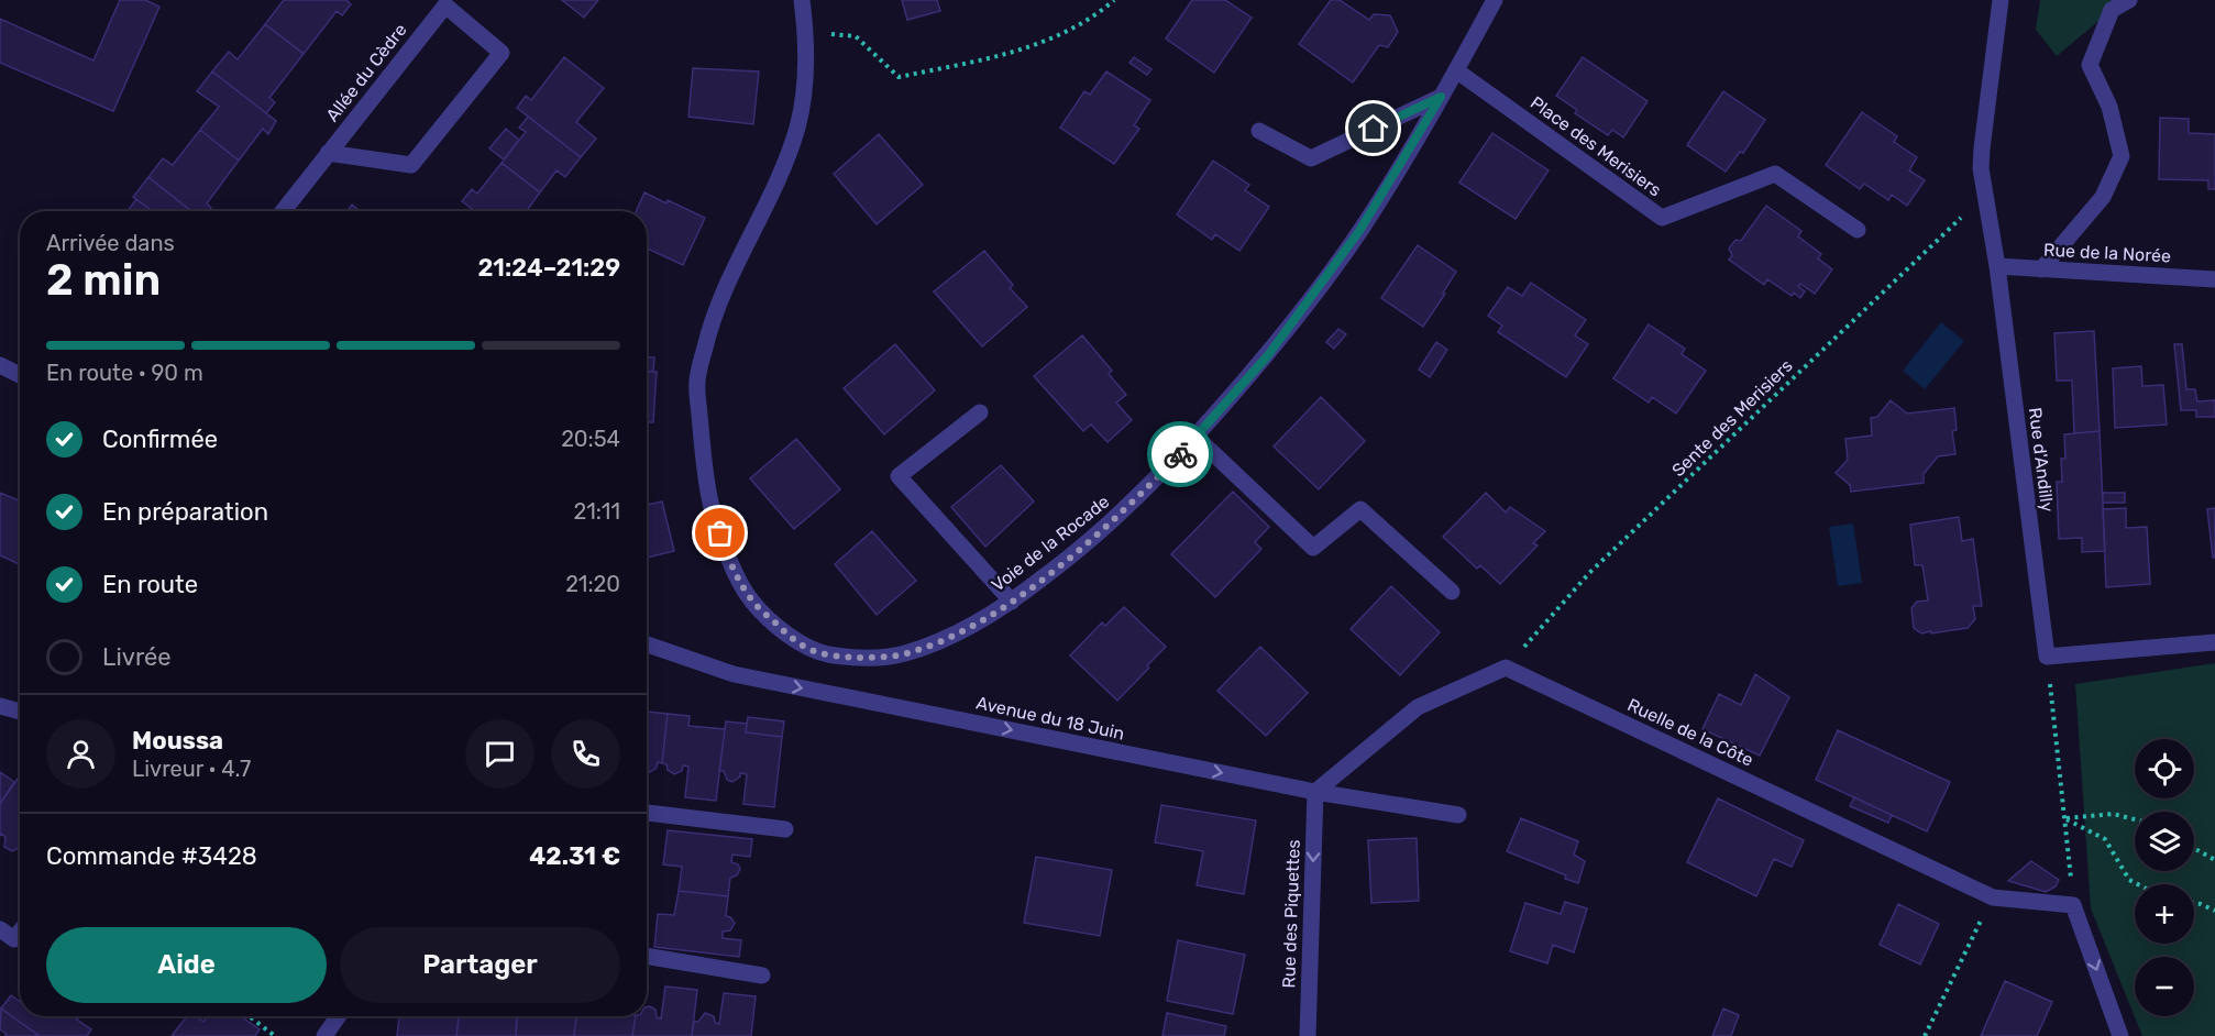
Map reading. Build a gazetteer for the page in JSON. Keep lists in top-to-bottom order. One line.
{"streets":{"street":["Allée du Cèdre","Place des Merisiers","Rue de la Norée","Rue d'Andilly","Voie de la Rocade","Avenue du 18 Juin","Ruelle de la Côte","Rue des Piquettes"],"path":["Sente des Merisiers"]},"crossings":[["Place des Merisiers","Voie de la Rocade"],["Rue de la Norée","Rue d'Andilly"],["Sente des Merisiers","Rue d'Andilly"],["Sente des Merisiers","Ruelle de la Côte"],["Avenue du 18 Juin","Rue des Piquettes"]],"one_way":["Avenue du 18 Juin","Rue des Piquettes"],"page":{"heading":["2 min","Arrivée dans","21:24–21:29"],"panel":["Moussa","Livreur · 4.7","Commande #3428","42.31 €"],"bar":"En route · 90 m","list":[["Confirmée","20:54"],["En préparation","21:11"],["En route","21:20"],"Livrée"],"map_buttons":["+","−"],"buttons":["Aide","Partager"]}}
